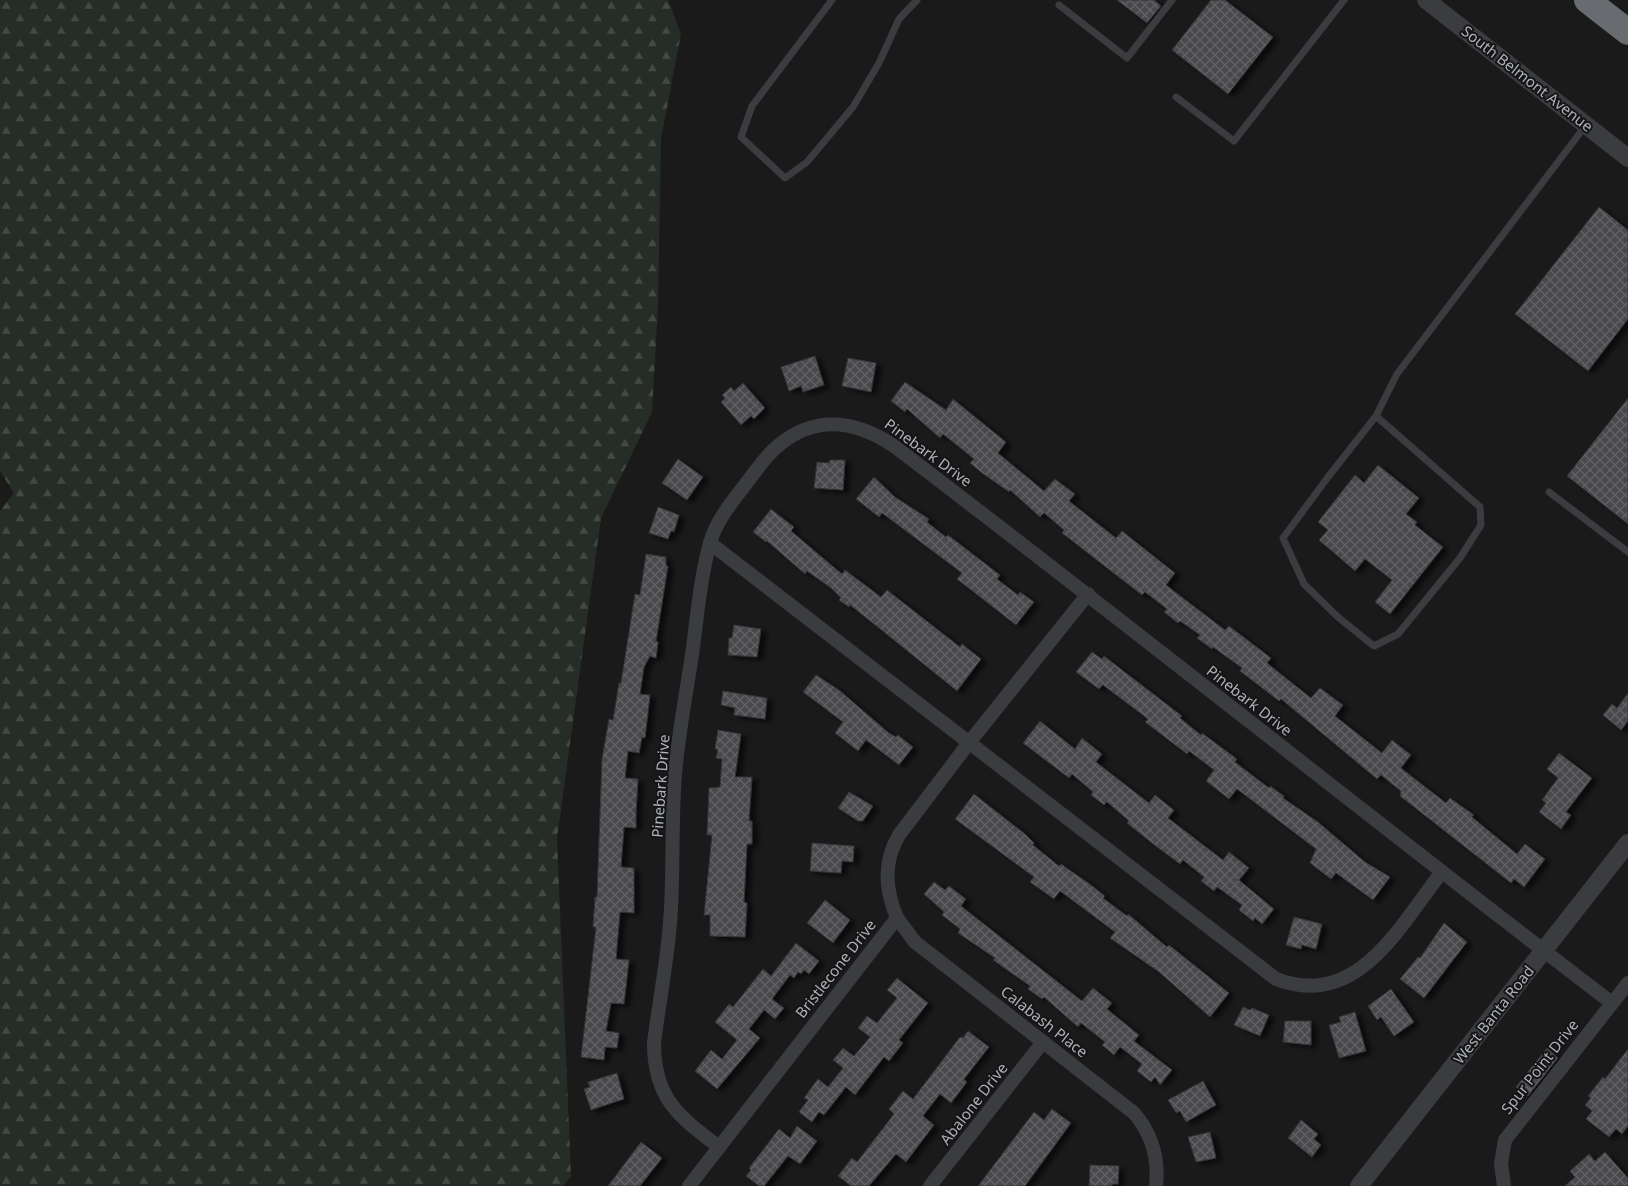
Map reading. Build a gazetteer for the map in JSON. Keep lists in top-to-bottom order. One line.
{"streets":{"street":["South Belmont Avenue","Pinebark Drive","Bristlecone Drive","West Banta Road","Calabash Place","Spur Point Drive","Abalone Drive"]},"crossings":[["Pinebark Drive","Bristlecone Drive"],["Pinebark Drive","West Banta Road"],["Pinebark Drive","Spur Point Drive"],["Bristlecone Drive","Calabash Place"],["Calabash Place","Abalone Drive"]]}
